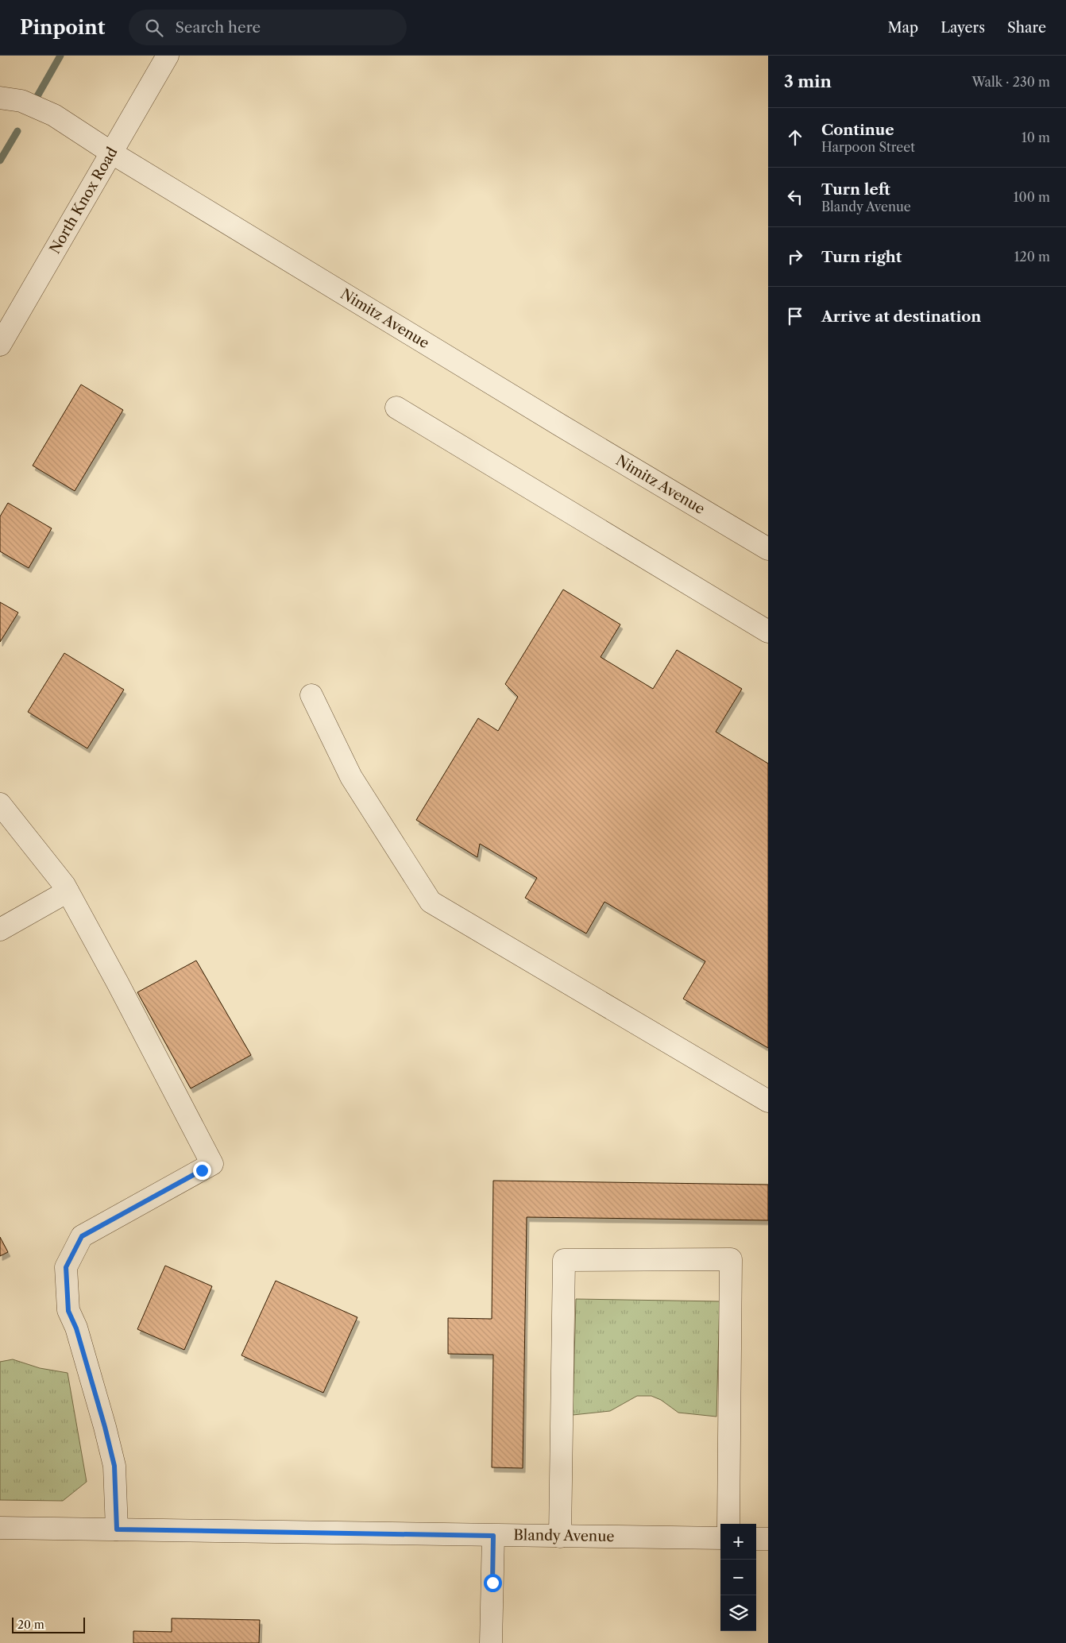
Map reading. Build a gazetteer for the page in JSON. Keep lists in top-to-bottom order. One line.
{"streets":{"street":["North Knox Road","Nimitz Avenue","Blandy Avenue"]},"crossings":[["North Knox Road","Nimitz Avenue"]],"scale_bar":"20 m","page":{"header":"Pinpoint","search":"Search here","nav":["Map","Layers","Share"],"heading":["3 min","Walk · 230 m"],"list":[["Continue","Harpoon Street","10 m"],["Turn left","Blandy Avenue","100 m"],["Turn right","120 m"],"Arrive at destination"],"map_buttons":["+","−"],"scale":"20 m"}}
